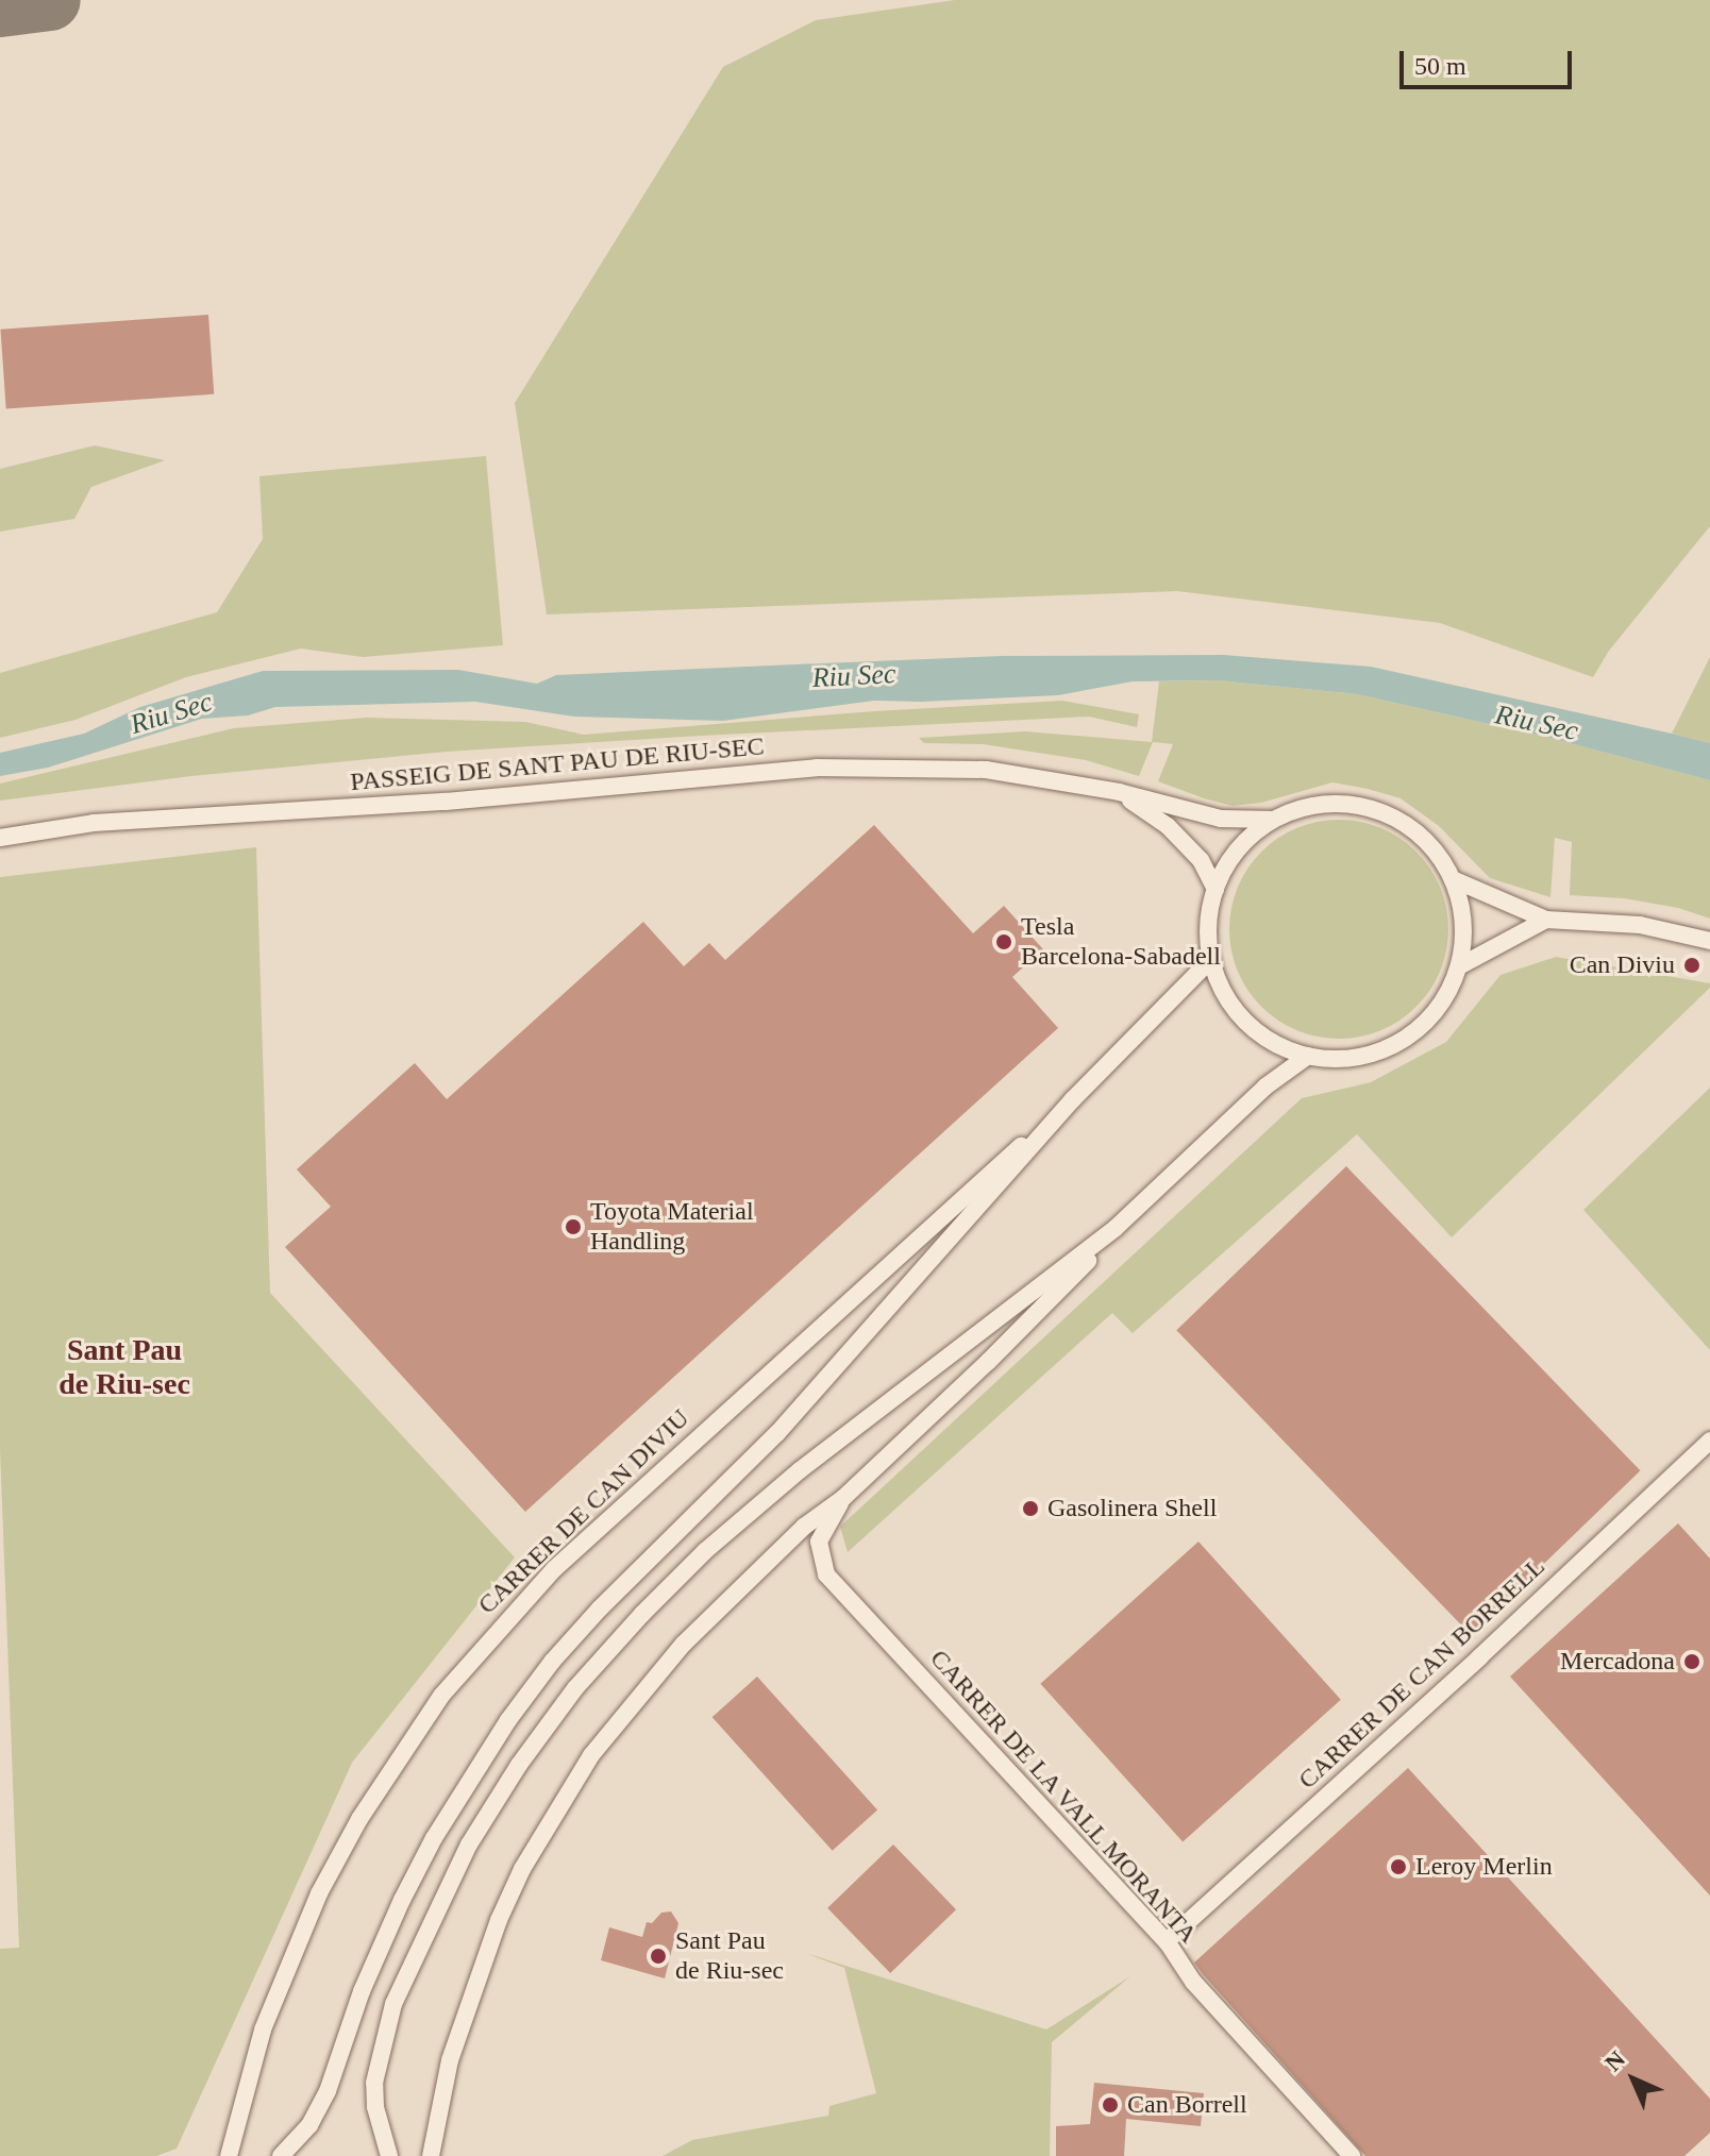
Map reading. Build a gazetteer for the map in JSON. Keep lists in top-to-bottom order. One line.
{"streets":{"street":["PASSEIG DE SANT PAU DE RIU-SEC","CARRER DE CAN DIVIU","CARRER DE CAN BORRELL","CARRER DE LA VALL MORANTA"]},"crossings":[["PASSEIG DE SANT PAU DE RIU-SEC","CARRER DE CAN DIVIU"],["CARRER DE CAN BORRELL","CARRER DE LA VALL MORANTA"]],"districts":["Sant Pau de Riu-sec"],"water":["Riu Sec"],"places":["Tesla Barcelona-Sabadell","Can Diviu","Toyota Material Handling","Gasolinera Shell","Mercadona","Leroy Merlin","Sant Pau de Riu-sec","Can Borrell"],"scale_bar":"50 m","north":"top left"}
